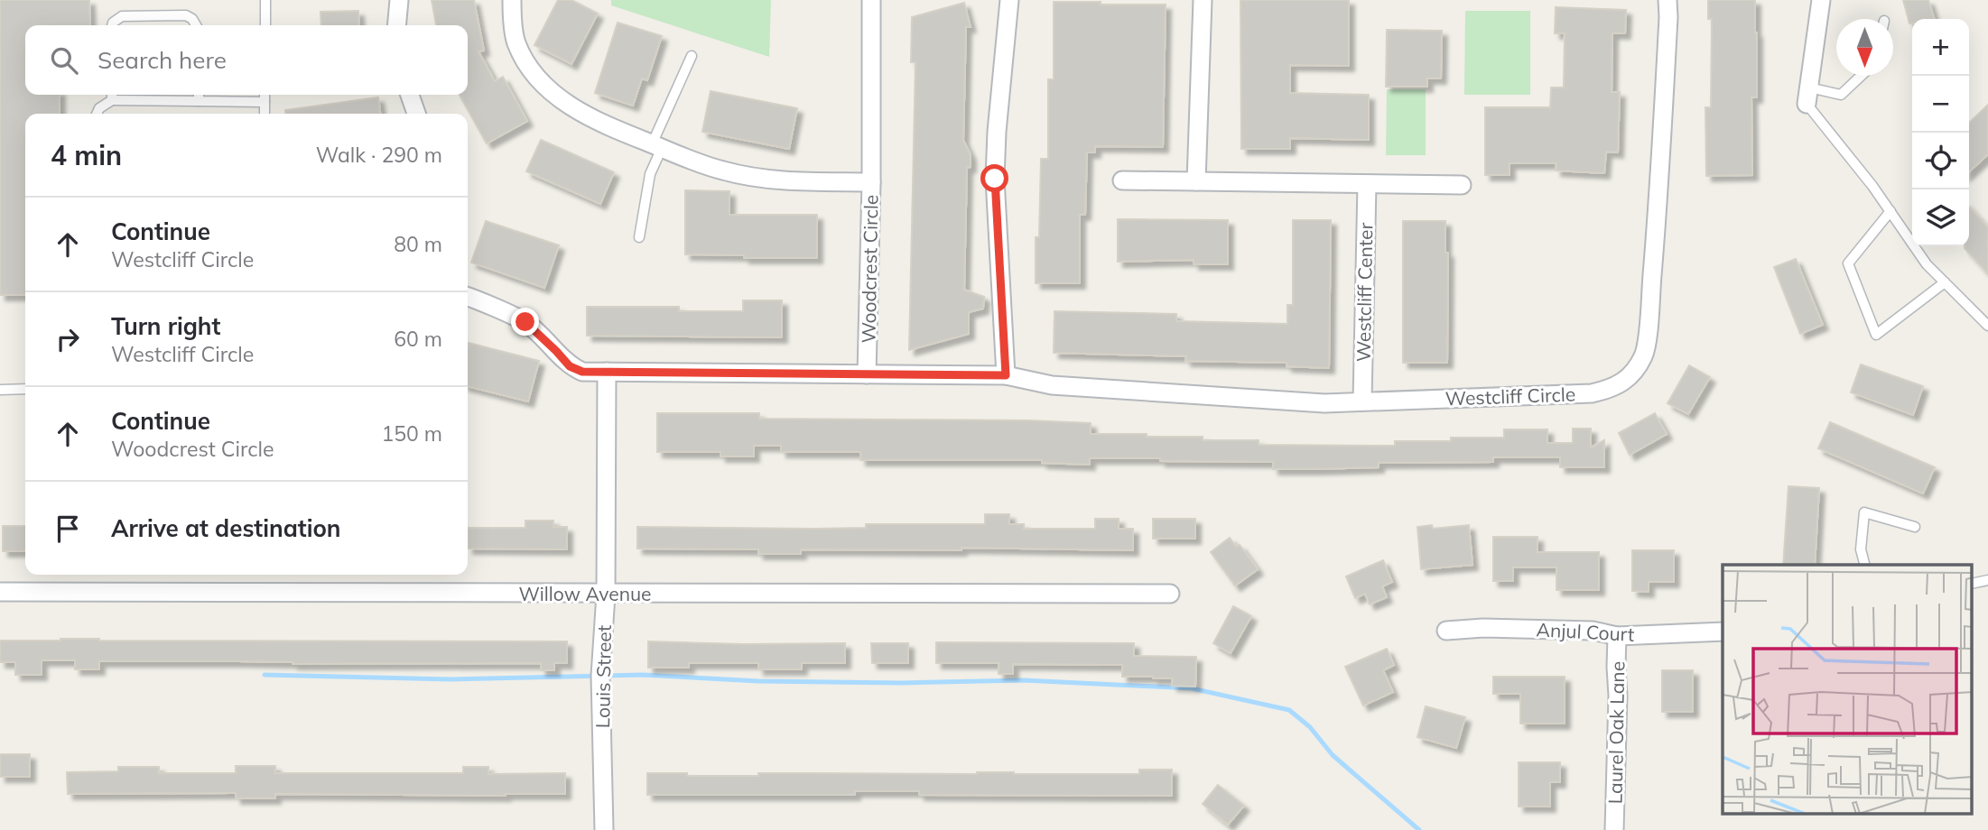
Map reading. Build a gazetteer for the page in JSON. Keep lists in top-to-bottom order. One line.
{"streets":{"street":["Woodcrest Circle","Westcliff Center","Westcliff Circle","Willow Avenue","Anjul Court","Louis Street","Laurel Oak Lane"]},"crossings":[["Woodcrest Circle","Westcliff Circle"],["Westcliff Center","Westcliff Circle"],["Willow Avenue","Louis Street"],["Anjul Court","Laurel Oak Lane"]],"north":"bottom","page":{"map_buttons":["+","−"],"search":"Search here","heading":["4 min","Walk · 290 m"],"list":[["Continue","Westcliff Circle","80 m"],["Turn right","Westcliff Circle","60 m"],["Continue","Woodcrest Circle","150 m"],"Arrive at destination"]}}
